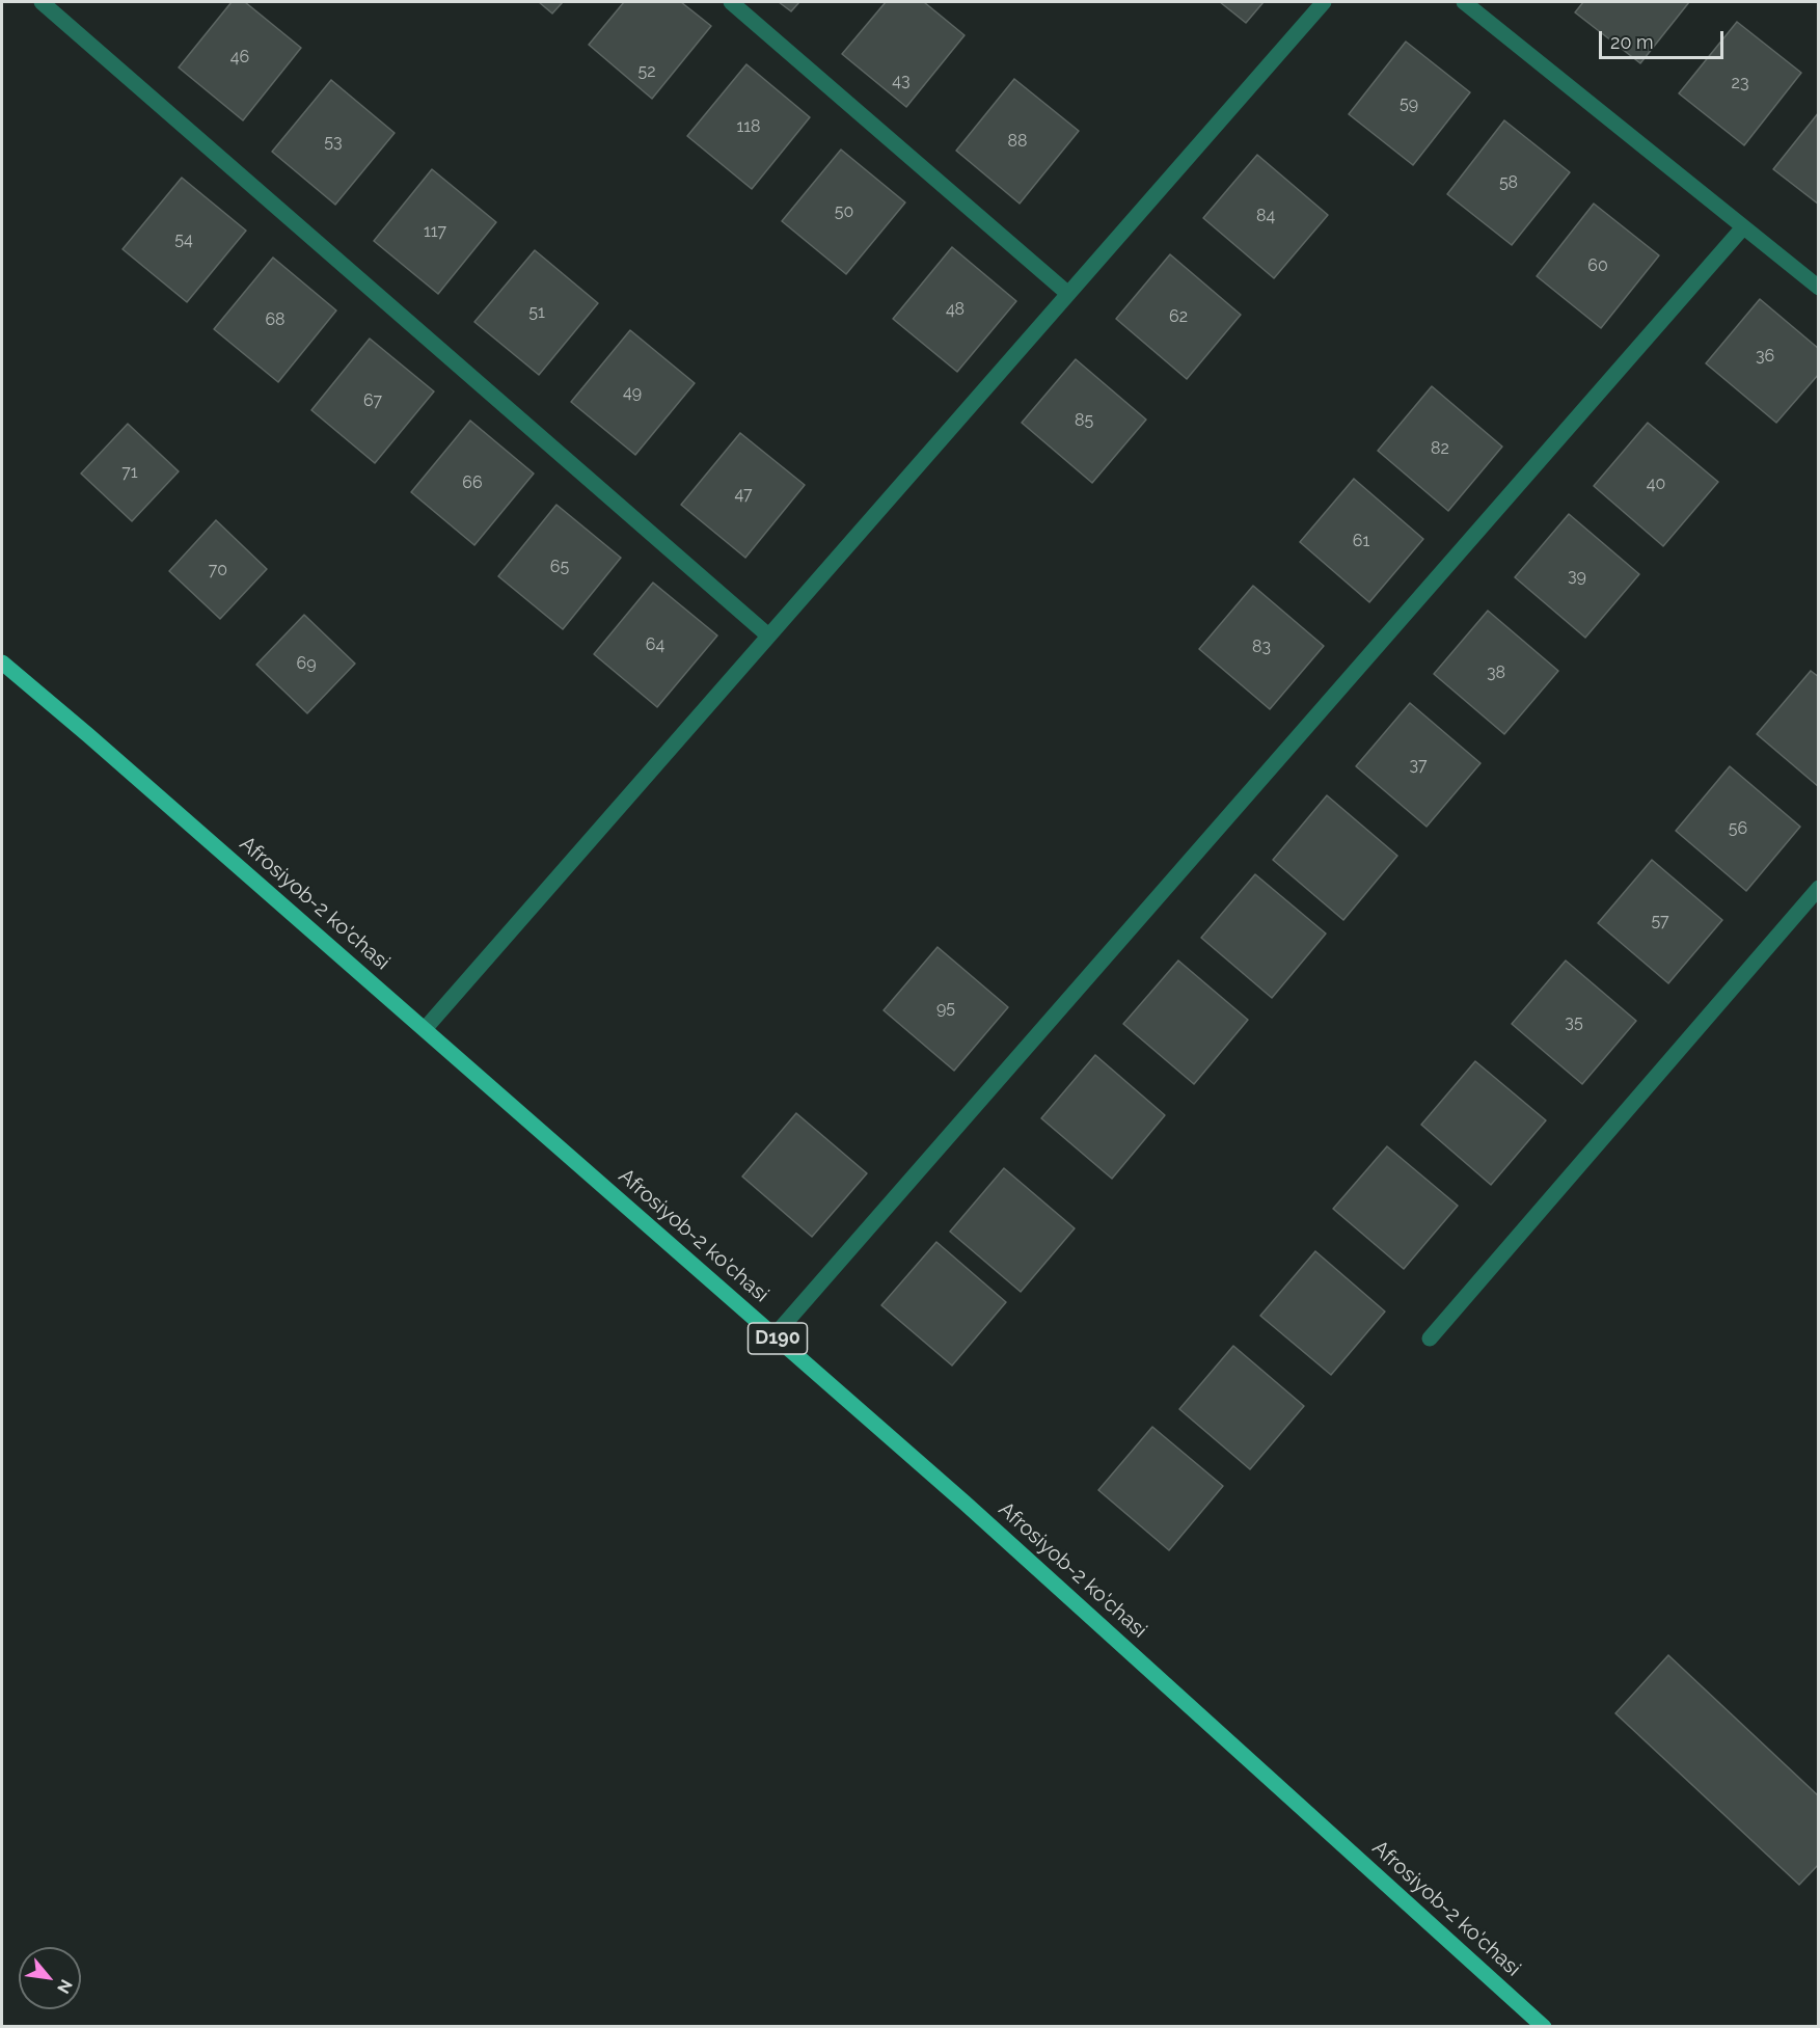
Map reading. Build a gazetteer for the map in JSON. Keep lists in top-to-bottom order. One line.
{"streets":{"main road":["Afrosiyob-2 ko'chasi","D190"]},"house_numbers":["46","52","43","23","59","118","88","53","58","50","84","117","54","60","48","51","62","68","36","49","67","85","82","71","66","40","47","61","65","70","39","64","83","69","38","37","56","57","95","35"],"scale_bar":"20 m","north":"bottom right"}
